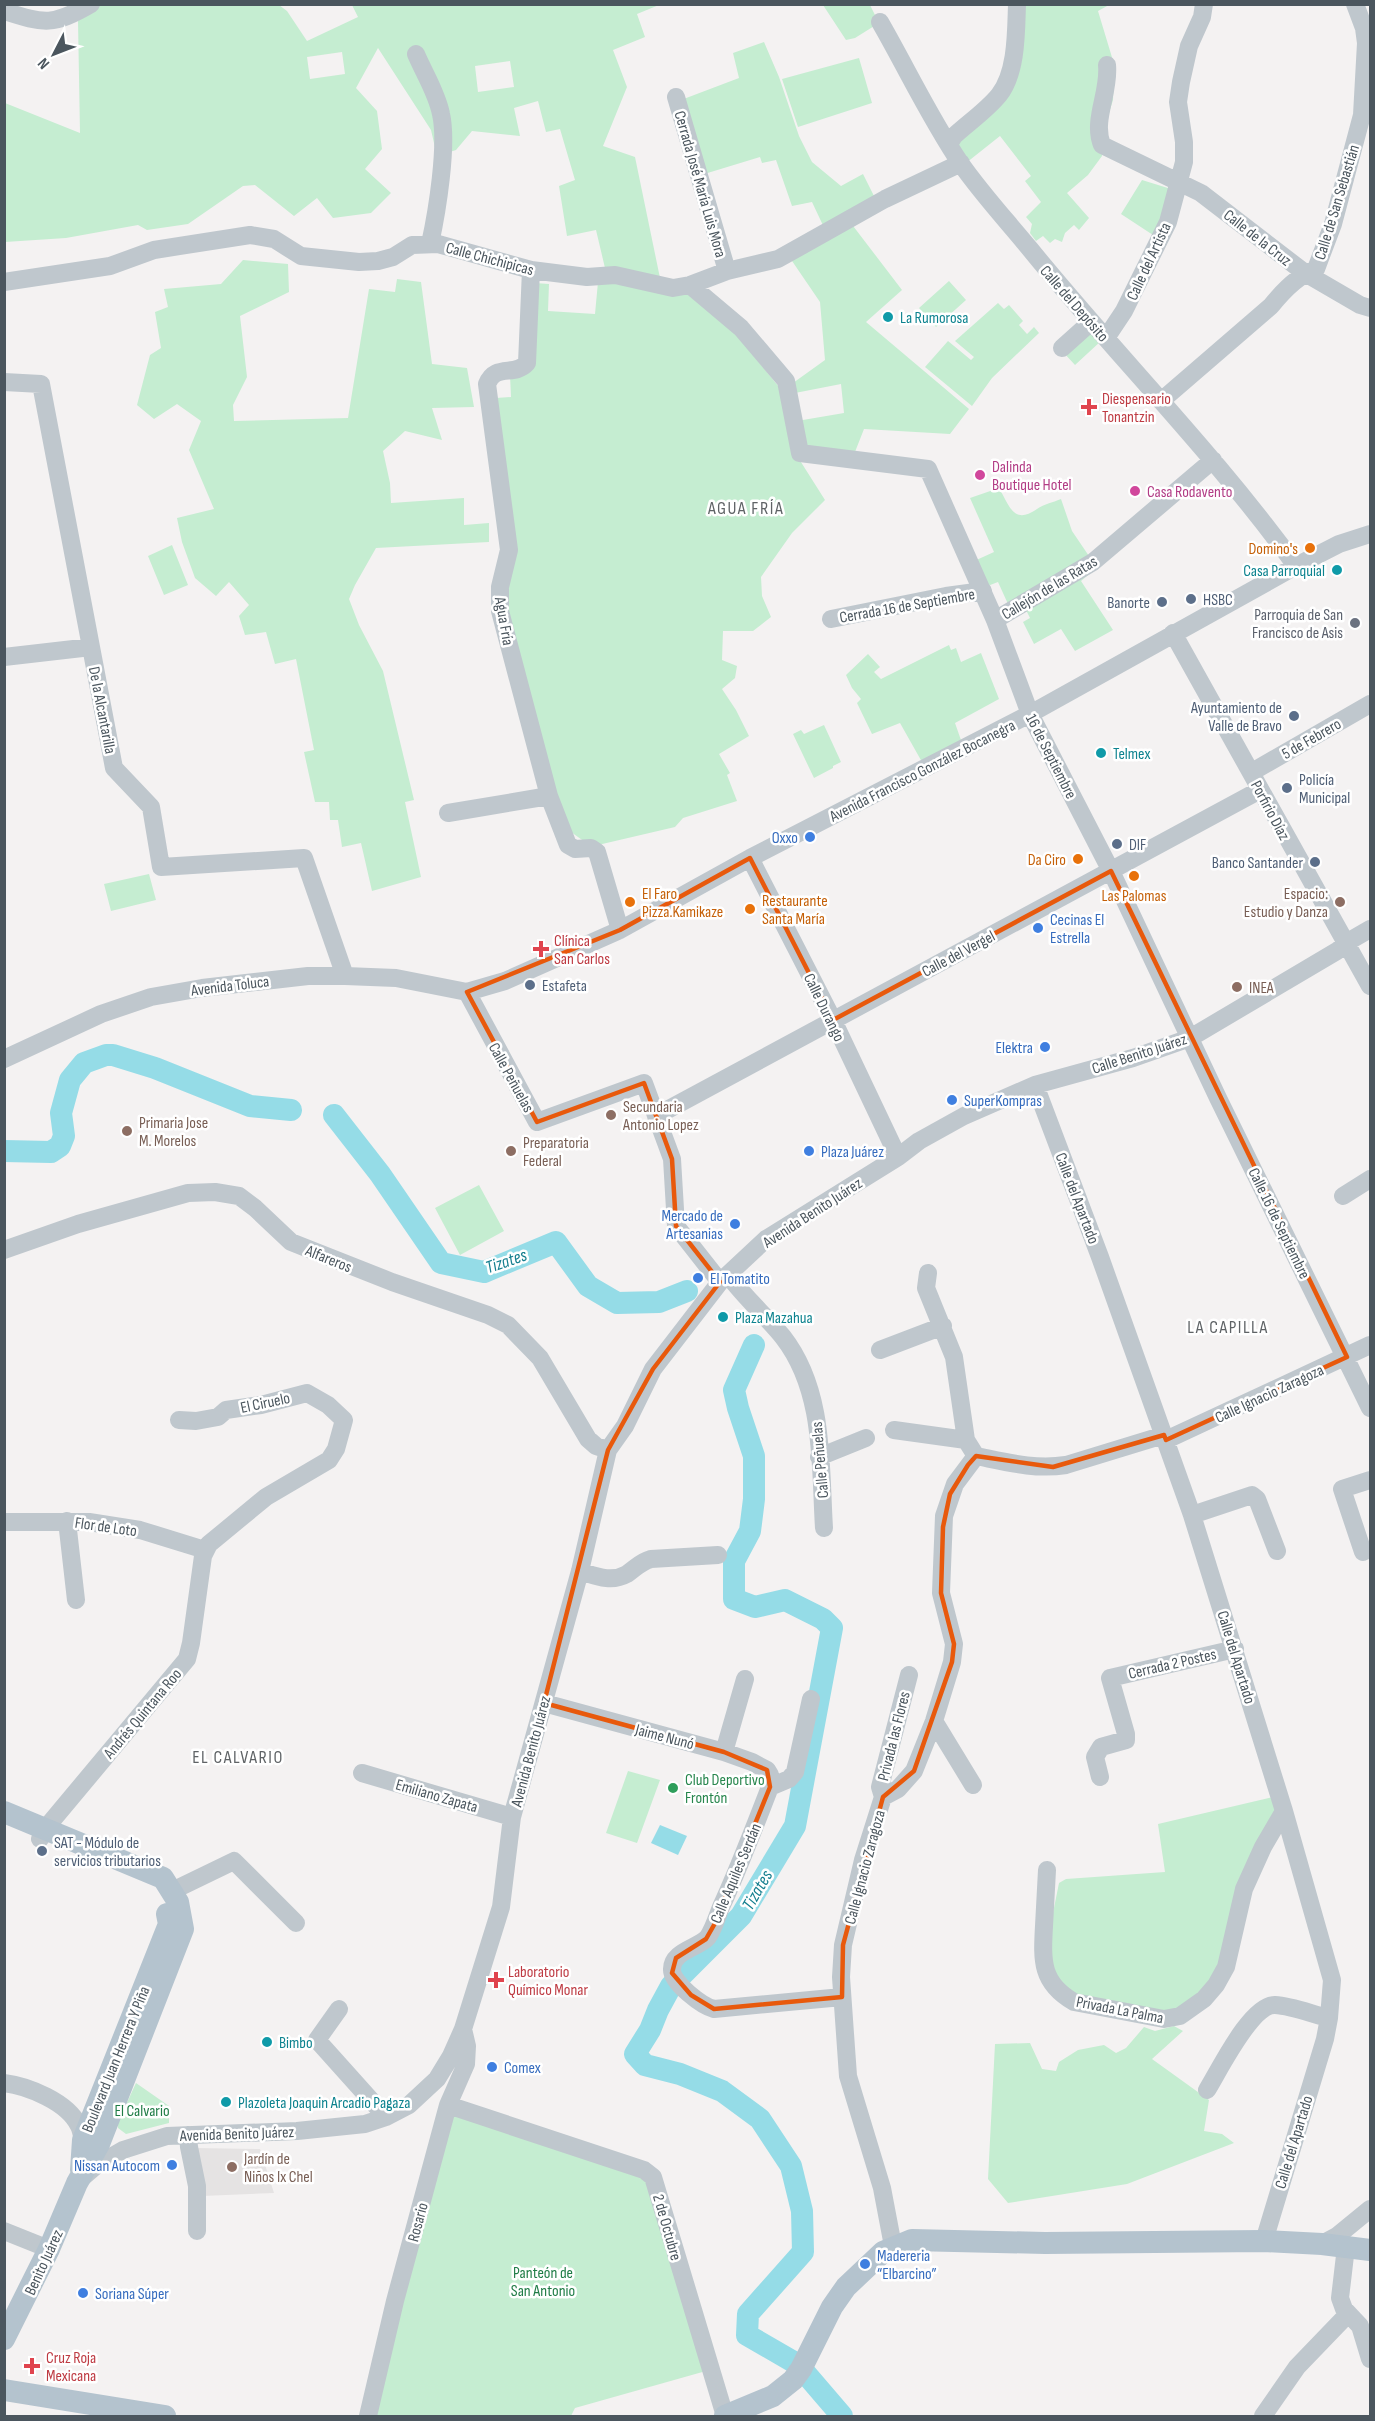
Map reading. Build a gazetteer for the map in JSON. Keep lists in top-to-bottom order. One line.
{"streets":{"main road":["Boulevard Juan Herrera Y Piña","Benito Juárez"],"street":["Cerrada José María Luis Mora","Calle de San Sebastián","Calle de la Cruz","Calle Chichipicas","Calle del Artista","Calle del Depósito","Callejón de las Ratas","Cerrada 16 de Septiembre","Agua Fría","De la Alcantarilla","5 de Febrero","16 de Septiembre","Avenida Francisco González Bocanegra","Porfirio Díaz","Calle del Vergel","Avenida Toluca","Calle Durango","Calle Benito Juárez","Calle Peñuelas","Calle del Apartado","Avenida Benito Juárez","Calle 16 de Septiembre","Alfareros","Calle Ignacio Zaragoza","El Ciruelo","Flor de Loto","Cerrada 2 Postes","Andrés Quintana Roo","Jaime Nunó","Privada las Flores","Emiliano Zapata","Calle Aquiles Serdán","Privada La Palma","Rosario","2 de Octubre"]},"crossings":[["Cerrada José María Luis Mora","Calle Chichipicas"],["Calle de San Sebastián","Calle de la Cruz"],["Calle de San Sebastián","Calle del Depósito"],["Calle de la Cruz","Calle del Artista"],["Calle Chichipicas","Calle del Depósito"],["Calle Chichipicas","Agua Fría"],["Calle Chichipicas","16 de Septiembre"],["Calle del Artista","Calle del Depósito"],["Calle del Depósito","Callejón de las Ratas"],["Calle del Depósito","Avenida Francisco González Bocanegra"],["Callejón de las Ratas","16 de Septiembre"],["Cerrada 16 de Septiembre","16 de Septiembre"],["Agua Fría","Avenida Francisco González Bocanegra"],["De la Alcantarilla","Avenida Toluca"],["5 de Febrero","Porfirio Díaz"],["16 de Septiembre","Avenida Francisco González Bocanegra"],["16 de Septiembre","Calle del Vergel"],["16 de Septiembre","Calle Benito Juárez"],["16 de Septiembre","Calle 16 de Septiembre"],["Avenida Francisco González Bocanegra","Porfirio Díaz"],["Avenida Francisco González Bocanegra","Avenida Toluca"],["Avenida Francisco González Bocanegra","Calle Durango"],["Avenida Francisco González Bocanegra","Calle Peñuelas"],["Porfirio Díaz","Calle del Vergel"],["Porfirio Díaz","Calle Benito Juárez"],["Calle del Vergel","Calle Durango"],["Calle del Vergel","Calle Peñuelas"],["Avenida Toluca","Calle Peñuelas"],["Calle Durango","Calle Benito Juárez"],["Calle Durango","Avenida Benito Juárez"],["Calle Benito Juárez","Calle del Apartado"],["Calle Benito Juárez","Avenida Benito Juárez"],["Calle Benito Juárez","Calle 16 de Septiembre"],["Calle Peñuelas","Avenida Benito Juárez"],["Calle del Apartado","Calle Ignacio Zaragoza"],["Calle del Apartado","Cerrada 2 Postes"],["Calle del Apartado","Privada La Palma"],["Avenida Benito Juárez","Alfareros"],["Avenida Benito Juárez","Jaime Nunó"],["Avenida Benito Juárez","Emiliano Zapata"],["Avenida Benito Juárez","Boulevard Juan Herrera Y Piña"],["Avenida Benito Juárez","Rosario"],["Avenida Benito Juárez","Benito Juárez"],["Calle 16 de Septiembre","Calle Ignacio Zaragoza"],["Calle Ignacio Zaragoza","Privada las Flores"],["Calle Ignacio Zaragoza","Calle Aquiles Serdán"],["El Ciruelo","Flor de Loto"],["El Ciruelo","Andrés Quintana Roo"],["Flor de Loto","Andrés Quintana Roo"],["Andrés Quintana Roo","Boulevard Juan Herrera Y Piña"],["Jaime Nunó","Calle Aquiles Serdán"],["Boulevard Juan Herrera Y Piña","Benito Juárez"],["Rosario","2 de Octubre"]],"districts":["AGUA FRÍA","LA CAPILLA","EL CALVARIO"],"water":["Tizates"],"parks":["El Calvario","Panteón de San Antonio"],"places":{"other":["La Rumorosa","Dalinda Boutique Hotel","Casa Rodavento","Domino's","Casa Parroquial","HSBC","Banorte","Parroquia de San Francisco de Asis","Ayuntamiento de Valle de Bravo","Telmex","Policía Municipal","Oxxo","DIF","Da Ciro","Banco Santander","Las Palomas","El Faro Pizza.Kamikaze","Espacio: Estudio y Danza","Restaurante Santa María","Cecinas El Estrella","Estafeta","INEA","Elektra","SuperKompras","Secundaria Antonio Lopez","Primaria Jose M. Morelos","Preparatoria Federal","Plaza Juárez","Mercado de Artesanias","El Tomatito","Plaza Mazahua","Club Deportivo Frontón","SAT - Módulo de servicios tributarios","Bimbo","Comex","Plazoleta Joaquin Arcadio Pagaza","Nissan Autocom","Jardín de Niños Ix Chel","Madereria “Elbarcino”","Soriana Súper"],"health":["Diespensario Tonantzin","Clínica San Carlos","Laboratorio Químico Monar","Cruz Roja Mexicana"]},"north":"bottom left"}
